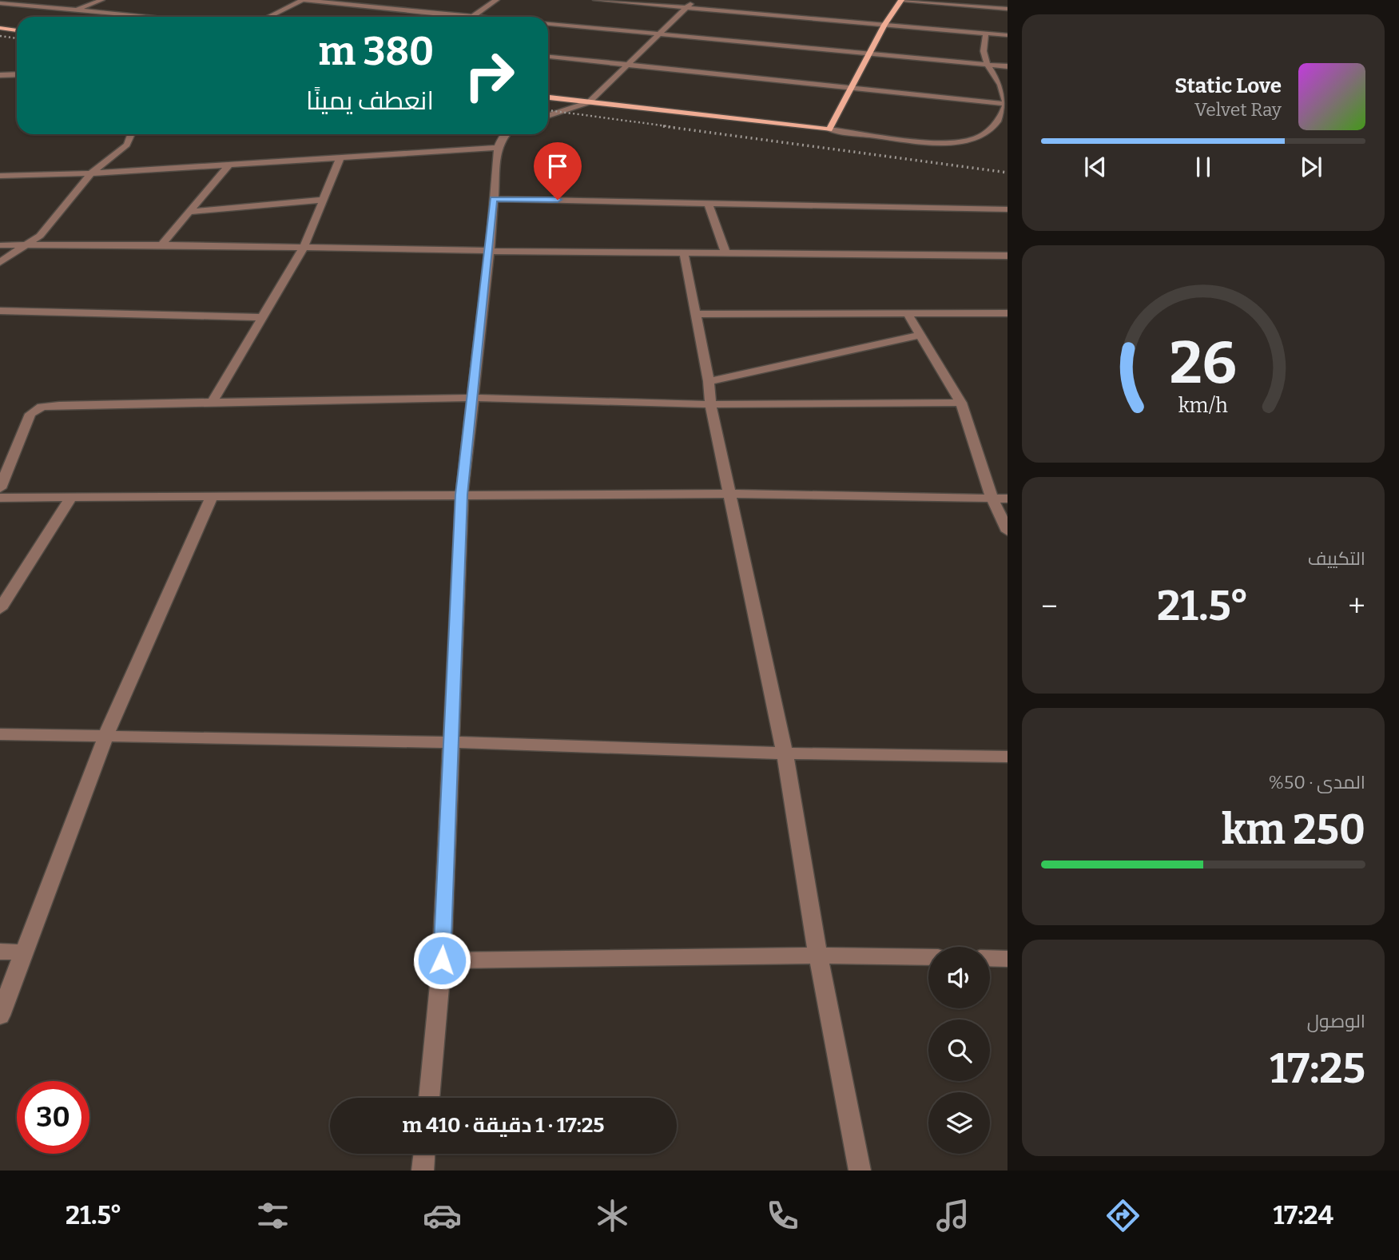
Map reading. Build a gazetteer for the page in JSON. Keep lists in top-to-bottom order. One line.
{"page":{"turn":["380 m","انعطف يمينًا"],"song":["Static Love","Velvet Ray"],"tile":["التكييف",["المدى · 50%","250 km"],["الوصول","17:25"]],"heat":["−","21.5°","+"],"limit":"30","trip":"17:25 · 1 دقيقة · 410 m","tabs":["17:24","21.5°"],"gauge":["26","km/h"]}}
